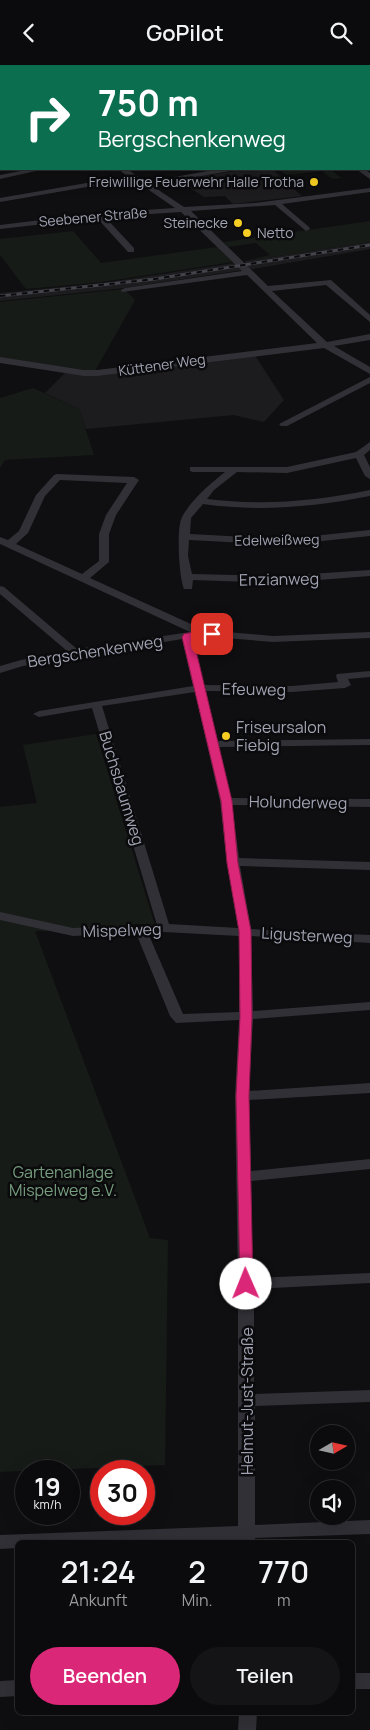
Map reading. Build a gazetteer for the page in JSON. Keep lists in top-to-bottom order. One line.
{"streets":{"street":["Seebener Straße","Küttener Weg","Edelweißweg","Enzianweg","Bergschenkenweg","Efeuweg","Buchsbaumweg","Holunderweg","Mispelweg","Ligusterweg","Helmut-Just-Straße"]},"crossings":[["Edelweißweg","Enzianweg"],["Bergschenkenweg","Helmut-Just-Straße"],["Efeuweg","Buchsbaumweg"],["Efeuweg","Helmut-Just-Straße"],["Buchsbaumweg","Mispelweg"],["Holunderweg","Helmut-Just-Straße"],["Mispelweg","Ligusterweg"],["Mispelweg","Helmut-Just-Straße"],["Ligusterweg","Helmut-Just-Straße"]],"parks":["Gartenanlage Mispelweg e.V."],"places":["Freiwillige Feuerwehr Halle Trotha","Steinecke","Netto","Friseursalon Fiebig"],"north":"right","page":{"header":"GoPilot","turn":["750 m","Bergschenkenweg"],"speed":"19 km/h","limit":"30","eta":["21:24","Ankunft","2","Min.","770","m"],"buttons":["Beenden","Teilen"]}}
